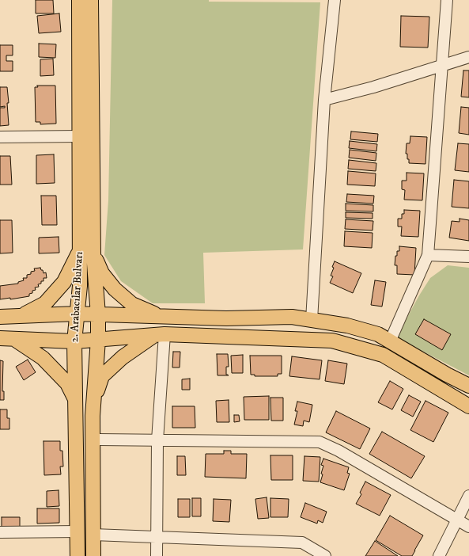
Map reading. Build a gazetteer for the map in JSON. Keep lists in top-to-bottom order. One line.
{"streets":{"main road":["2. Arabacılar Bulvarı"]}}
